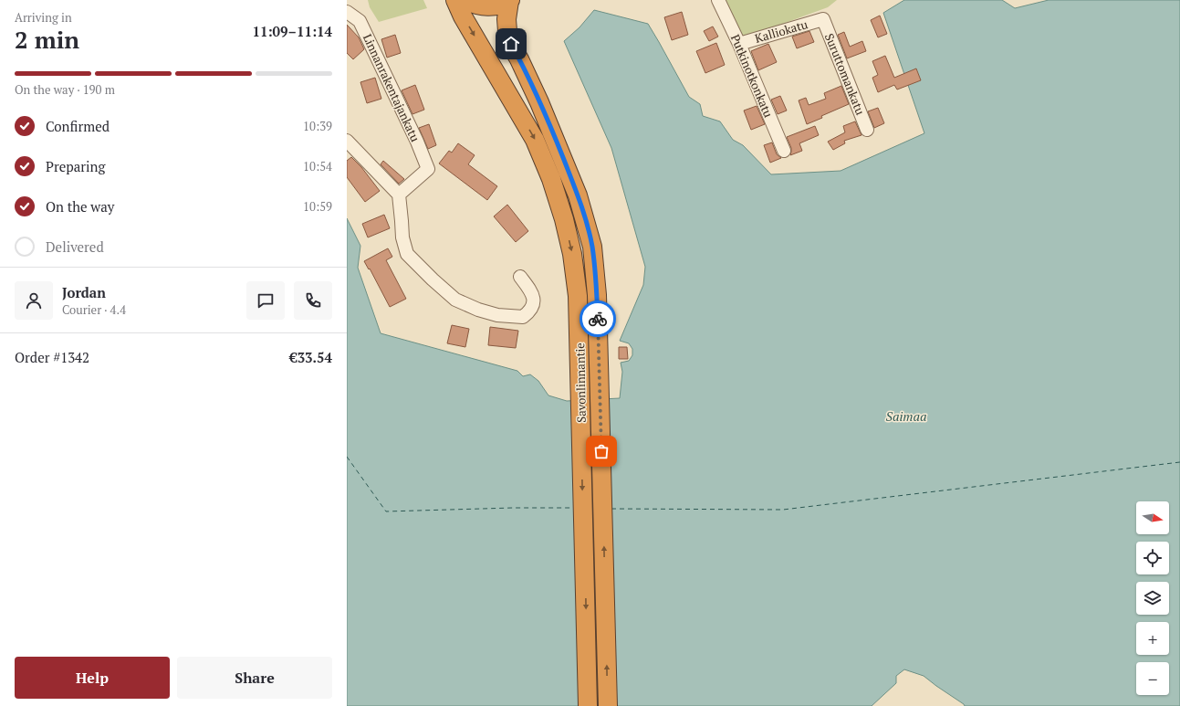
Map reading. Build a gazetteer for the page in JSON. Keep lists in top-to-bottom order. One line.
{"streets":{"highway":["Savonlinnantie"],"street":["Kalliokatu","Suruttomankatu","Putkinotkonkatu","Linnanrakentajankatu"]},"crossings":[["Kalliokatu","Suruttomankatu"],["Kalliokatu","Putkinotkonkatu"]],"water":["Saimaa"],"north":"right","page":{"heading":["2 min","Arriving in","11:09–11:14"],"panel":["Jordan","Courier · 4.4","Order #1342","€33.54"],"bar":"On the way · 190 m","list":[["Confirmed","10:39"],["Preparing","10:54"],["On the way","10:59"],"Delivered"],"map_buttons":["+","−"],"buttons":["Help","Share"]}}
